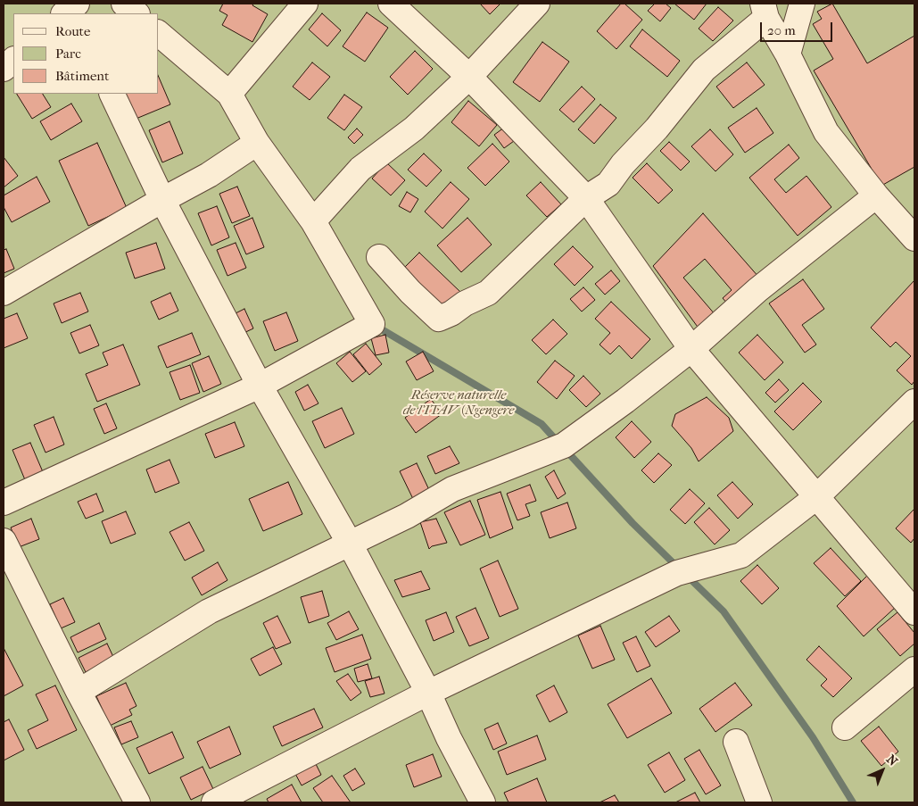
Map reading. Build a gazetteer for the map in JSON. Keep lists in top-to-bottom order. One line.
{"parks":["Réserve naturelle de l'ITAV (Ngengere"],"legend":["Route","Parc","Bâtiment"],"scale_bar":"20 m","north":"top right"}
